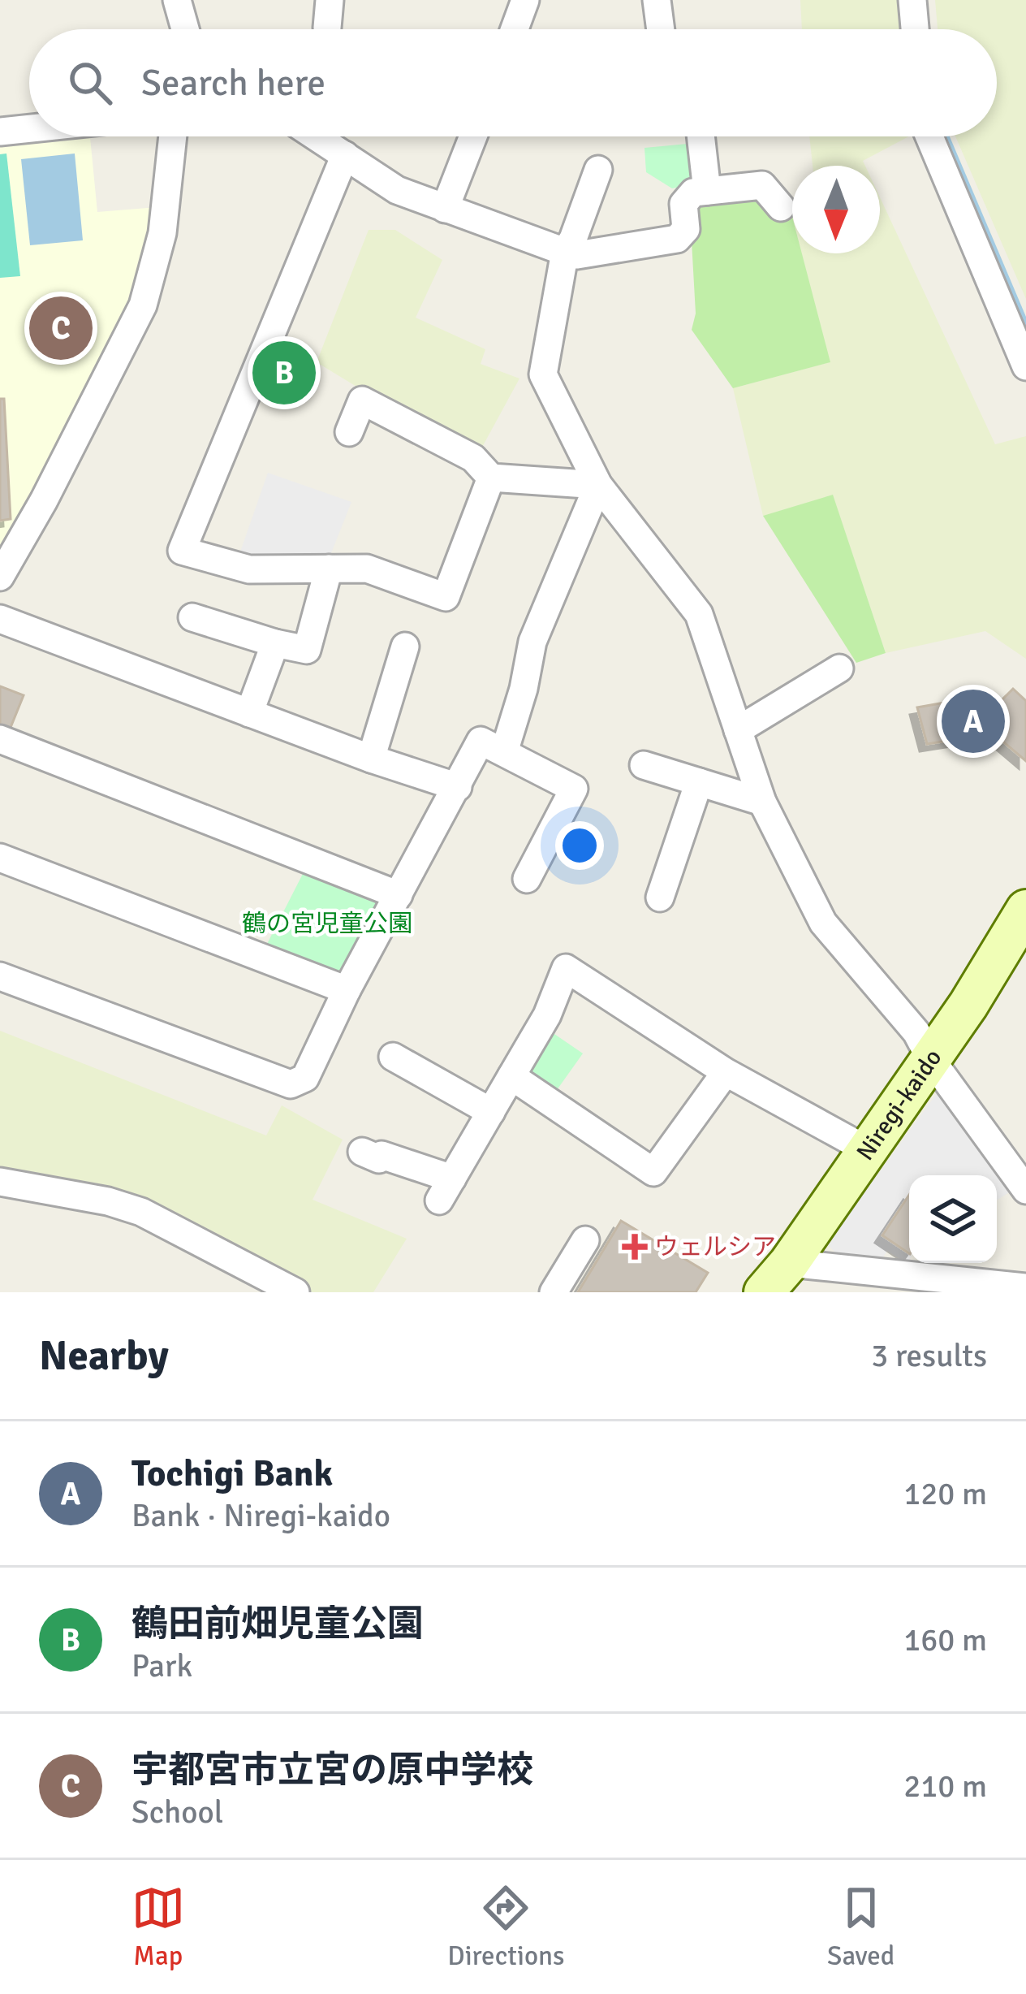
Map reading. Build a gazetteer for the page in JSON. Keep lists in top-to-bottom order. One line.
{"streets":{"street":["Niregi-kaido"]},"parks":["鶴の宮児童公園"],"places":{"health":["ウェルシア"]},"north":"bottom","page":{"search":"Search here","pins":["C","B","A"],"heading":["Nearby","3 results"],"list":[{"mark":"A","name":"Tochigi Bank","note":"Bank · Niregi-kaido","value":"120 m"},{"mark":"B","name":"鶴田前畑児童公園","note":"Park","value":"160 m"},{"mark":"C","name":"宇都宮市立宮の原中学校","note":"School","value":"210 m"}],"nav":["Map","Directions","Saved"]}}
